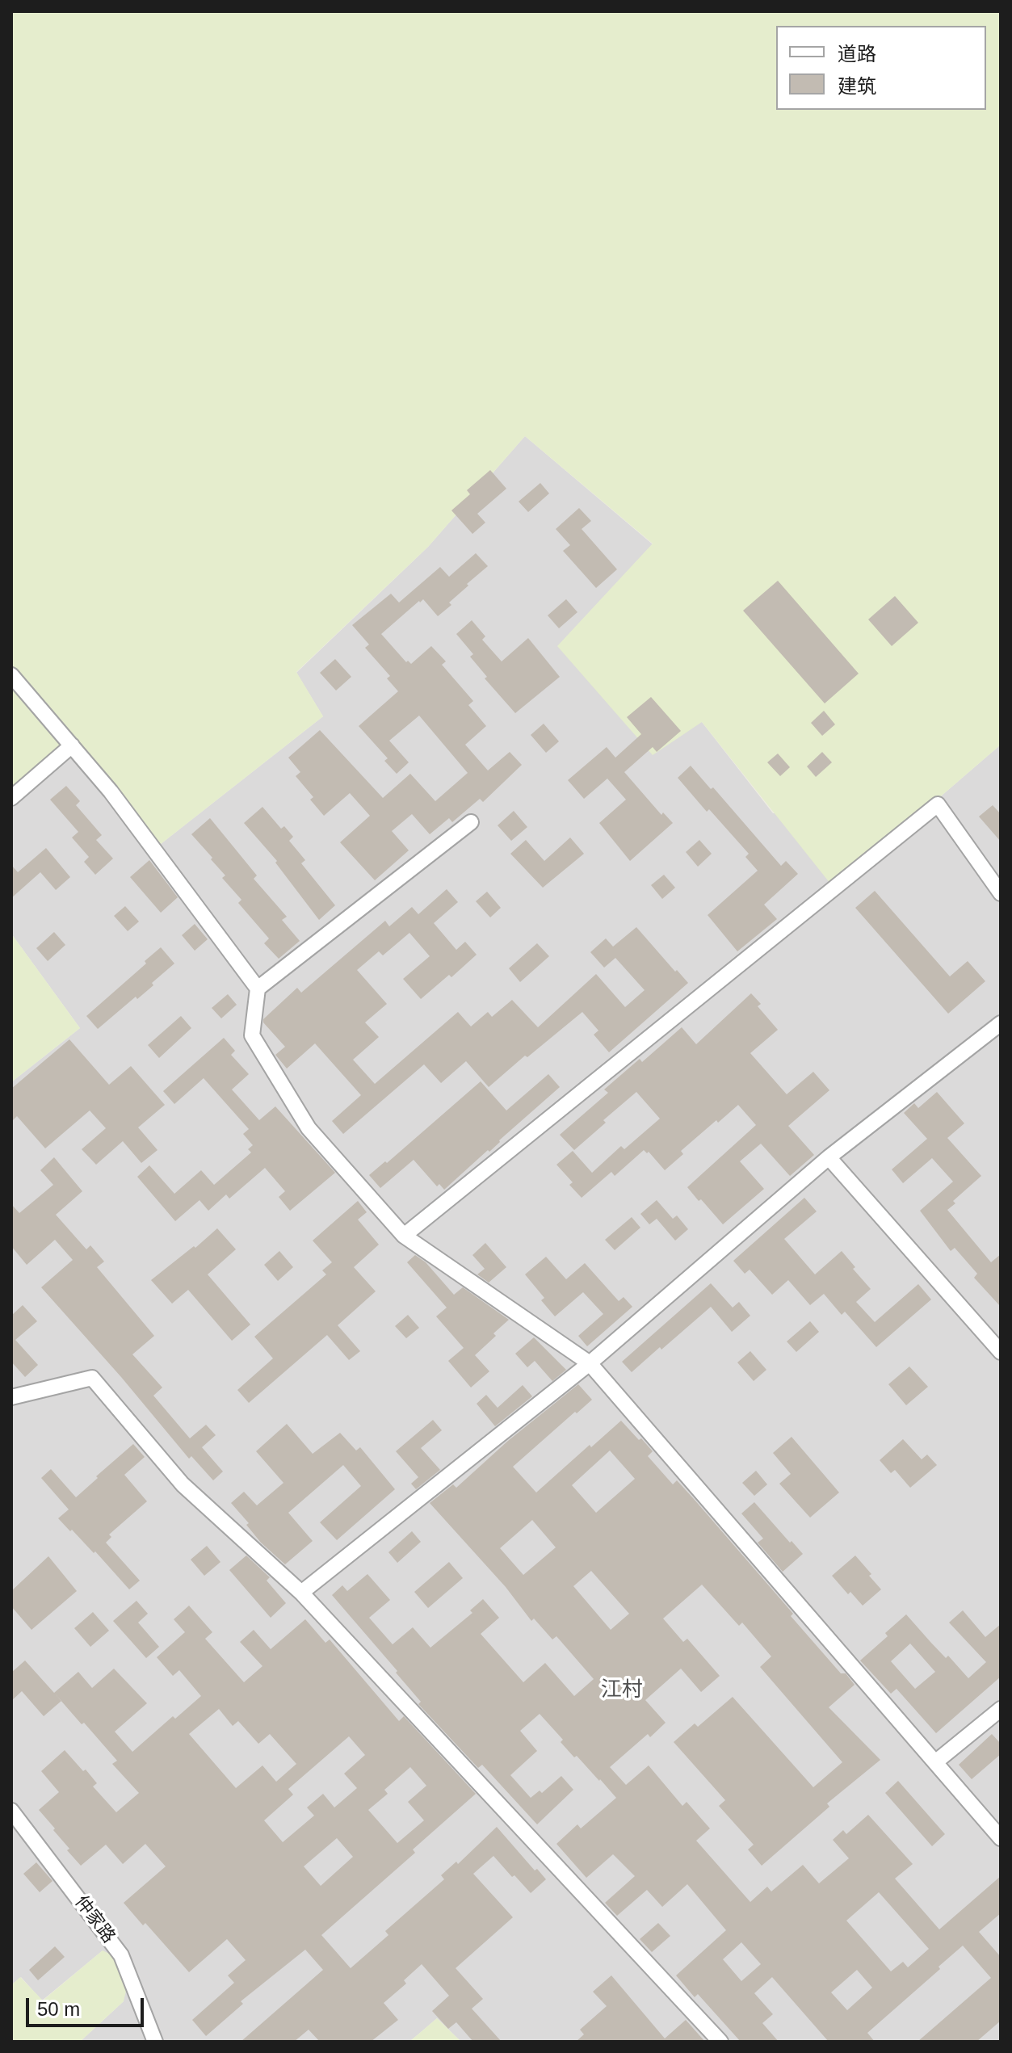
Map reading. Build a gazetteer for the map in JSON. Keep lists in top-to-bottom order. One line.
{"streets":{"street":["仲家路"]},"districts":["江村"],"legend":["道路","建筑"],"scale_bar":"50 m"}
